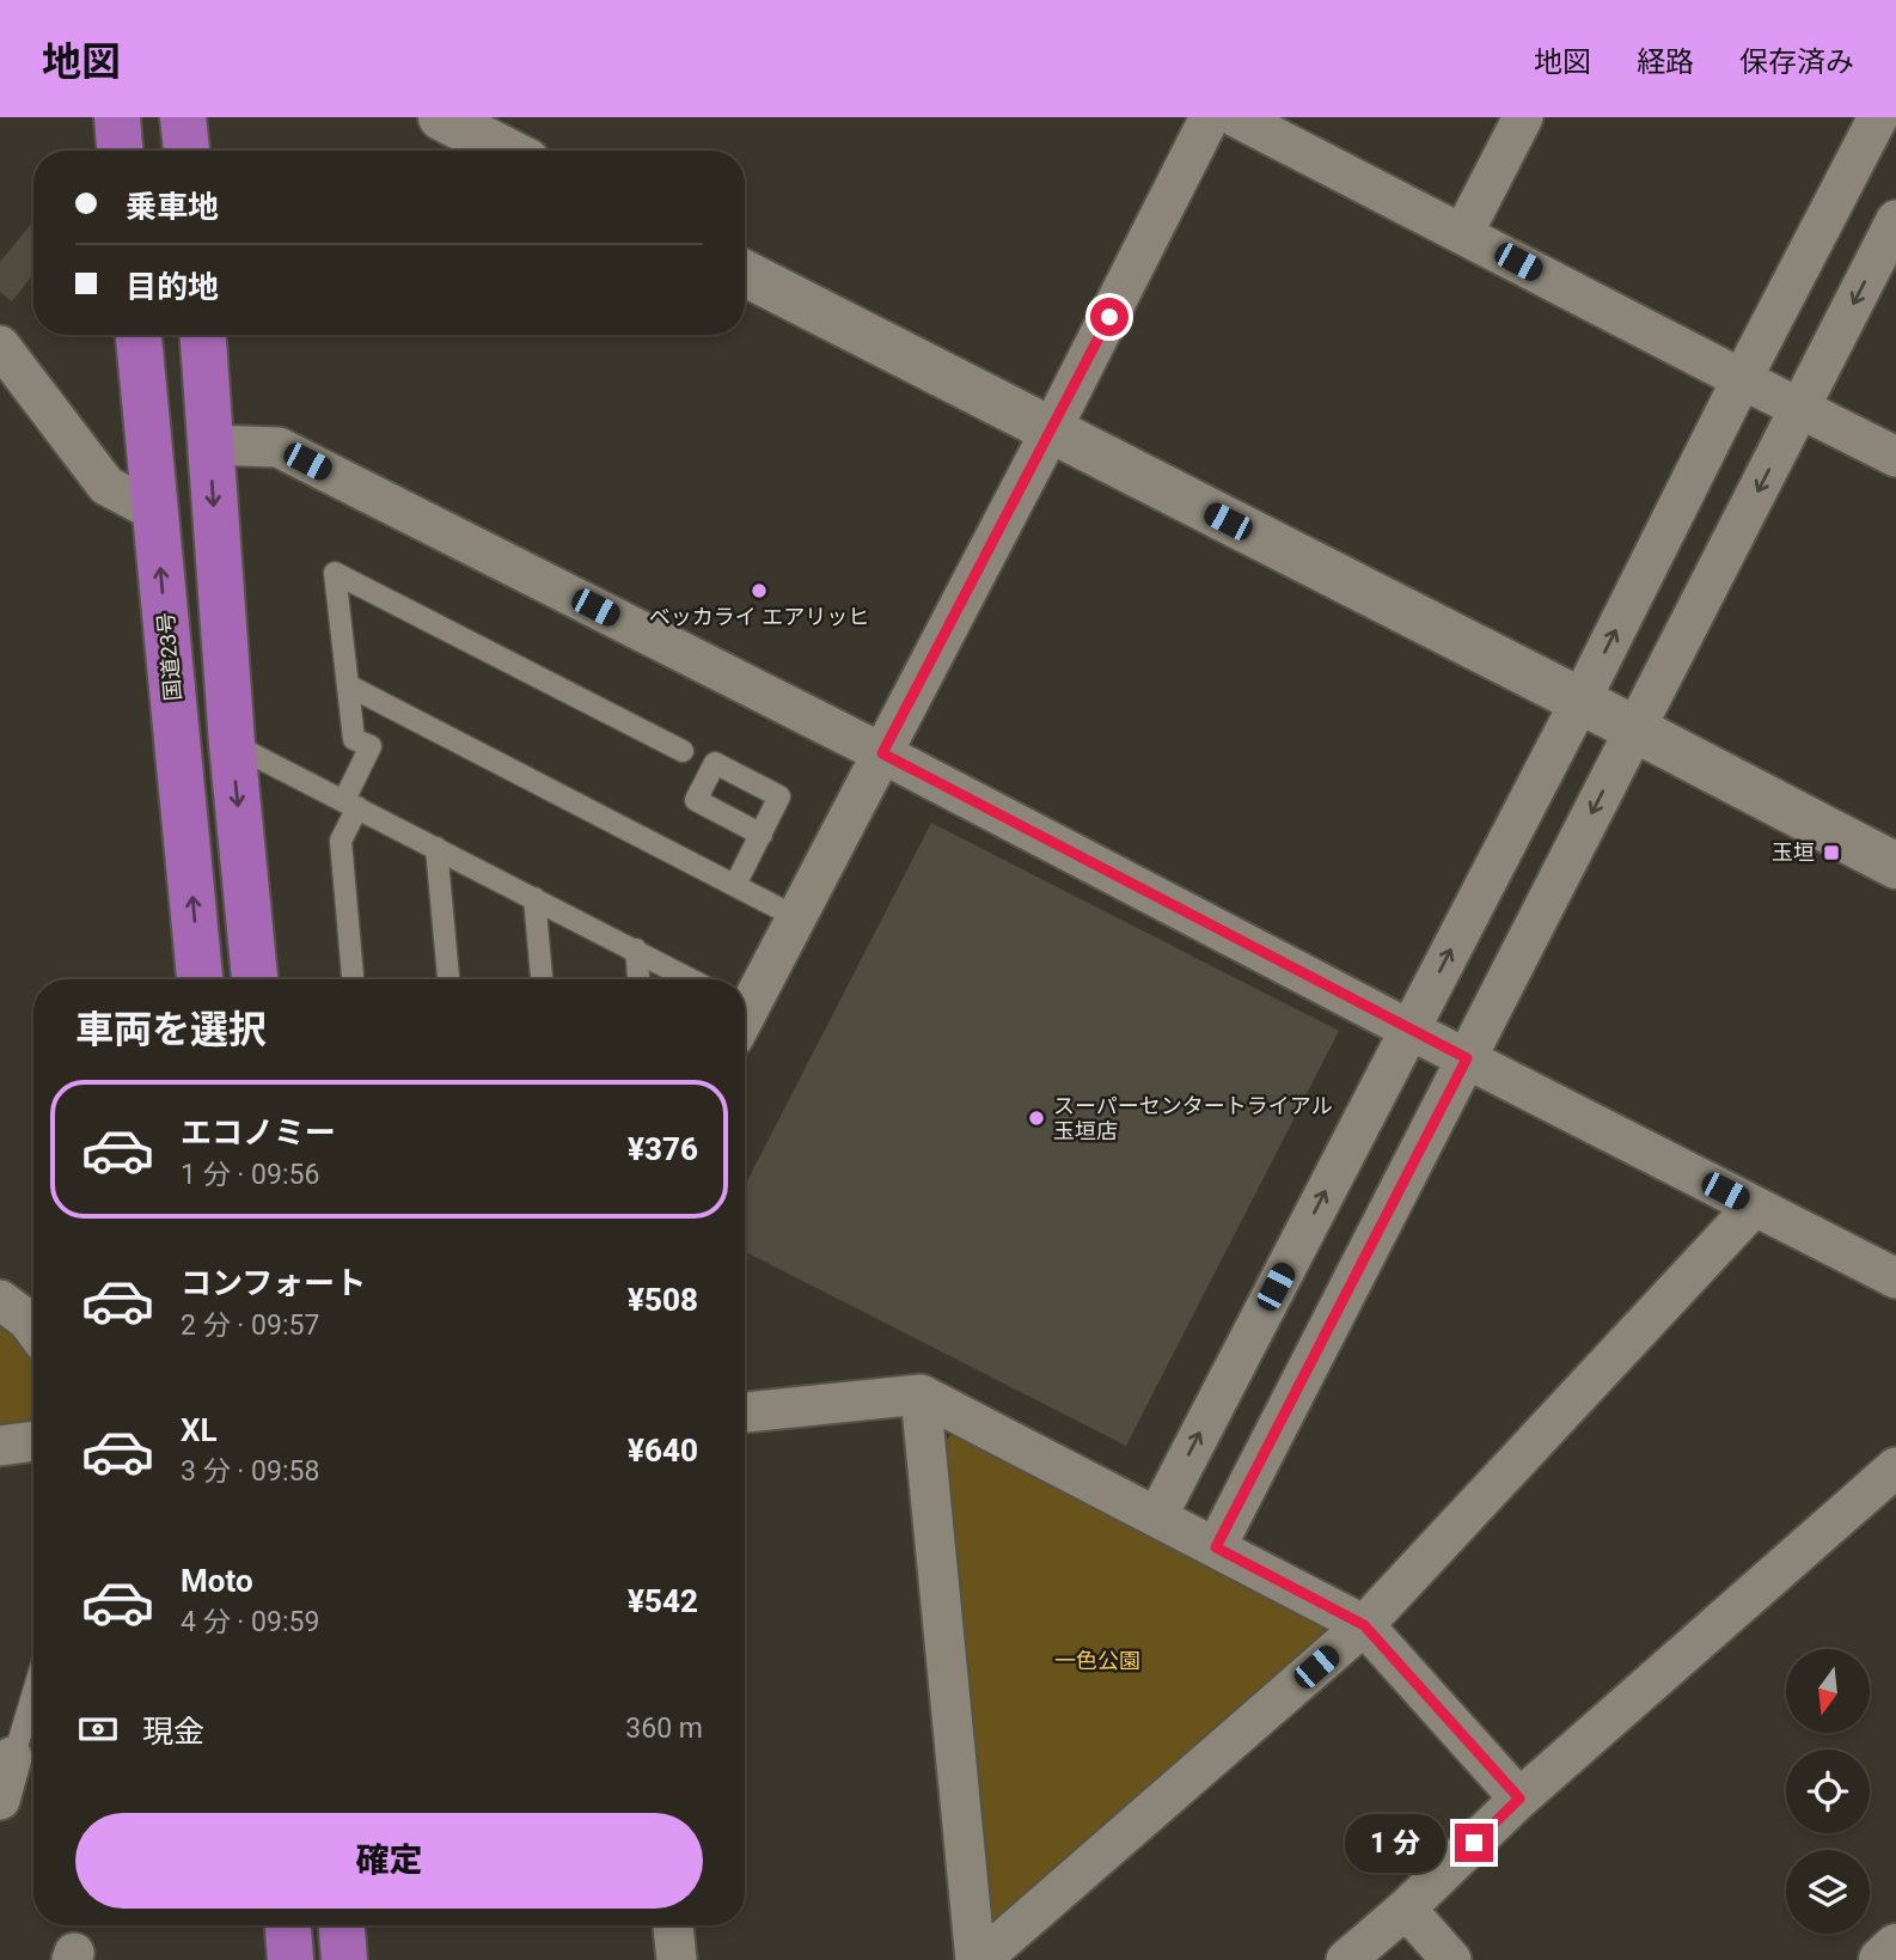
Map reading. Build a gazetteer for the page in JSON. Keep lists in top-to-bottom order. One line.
{"streets":{"highway":["国道23号"]},"parks":["一色公園"],"places":{"other":["ベッカライ エアリッヒ","スーパーセンタートライアル 玉垣店"],"transit":["玉垣"]},"north":"bottom","page":{"header":"地図","nav":["地図","経路","保存済み"],"banner":["乗車地","目的地"],"heading":"車両を選択","list":[{"name":"エコノミー","note":"1 分 · 09:56","value":"¥376"},{"name":"コンフォート","note":"2 分 · 09:57","value":"¥508"},{"name":"XL","note":"3 分 · 09:58","value":"¥640"},{"name":"Moto","note":"4 分 · 09:59","value":"¥542"}],"pay":["現金","360 m"],"buttons":"確定","bubble":"1 分"}}
